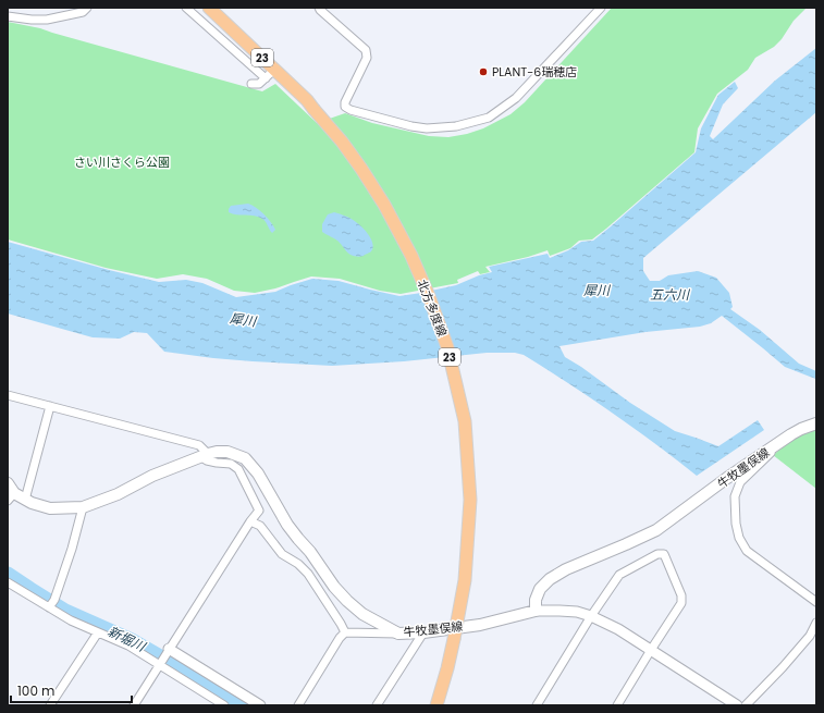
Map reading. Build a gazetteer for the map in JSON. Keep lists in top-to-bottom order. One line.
{"streets":{"main road":["23","北方多度線","牛牧墨俣線"]},"water":["犀川","五六川","新堀川"],"parks":["さい川さくら公園"],"places":["PLANT-6瑞穂店"],"scale_bar":"100 m"}
